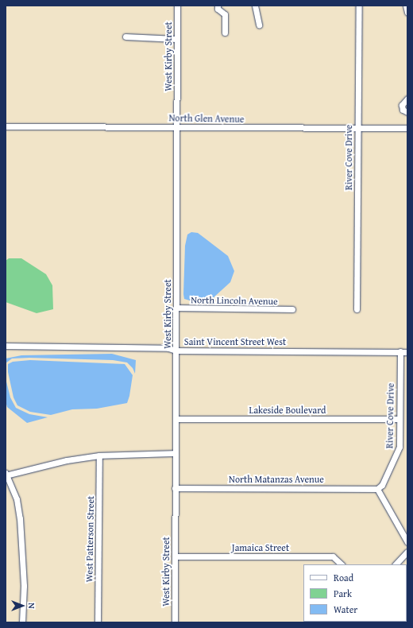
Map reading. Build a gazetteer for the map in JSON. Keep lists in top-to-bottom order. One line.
{"streets":{"street":["West Kirby Street","North Glen Avenue","River Cove Drive","North Lincoln Avenue","Saint Vincent Street West","Lakeside Boulevard","North Matanzas Avenue","West Patterson Street","Jamaica Street"]},"crossings":[["West Kirby Street","North Glen Avenue"],["West Kirby Street","North Lincoln Avenue"],["West Kirby Street","Saint Vincent Street West"],["West Kirby Street","Lakeside Boulevard"],["West Kirby Street","North Matanzas Avenue"],["West Kirby Street","Jamaica Street"],["North Glen Avenue","River Cove Drive"],["River Cove Drive","Saint Vincent Street West"],["River Cove Drive","Lakeside Boulevard"],["River Cove Drive","North Matanzas Avenue"]],"legend":["Road","Park","Water"],"north":"right"}
